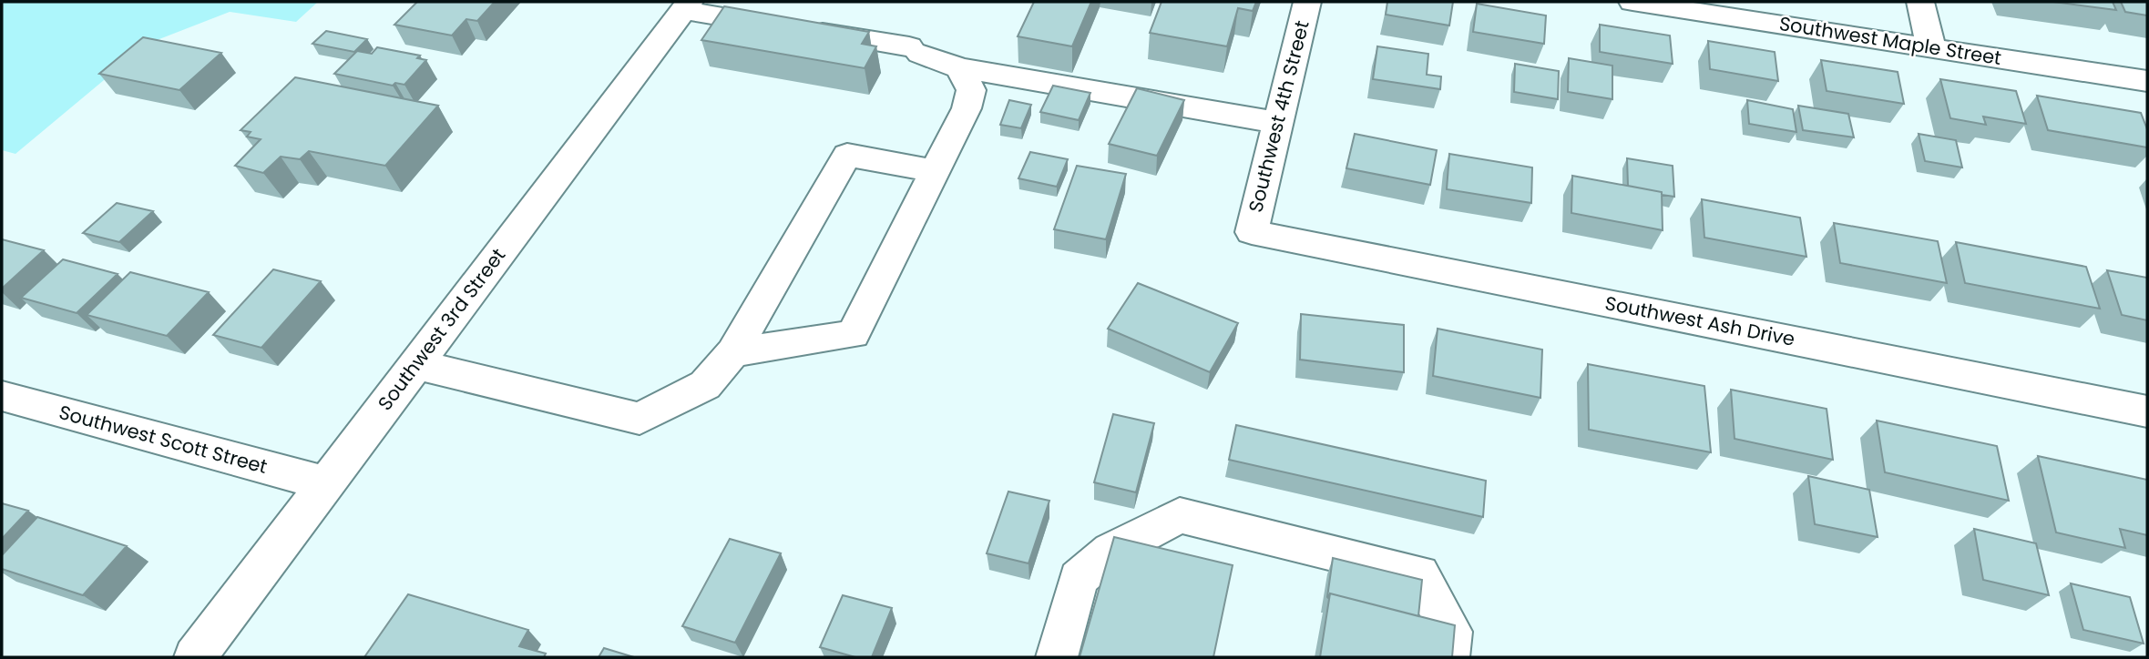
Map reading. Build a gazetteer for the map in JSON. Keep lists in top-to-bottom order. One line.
{"streets":{"street":["Southwest Maple Street","Southwest 4th Street","Southwest Ash Drive","Southwest 3rd Street","Southwest Scott Street"]},"crossings":[["Southwest 4th Street","Southwest Ash Drive"],["Southwest 3rd Street","Southwest Scott Street"]]}
